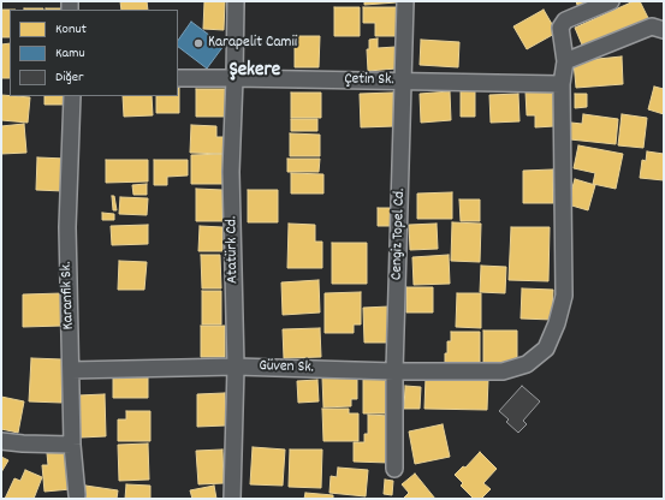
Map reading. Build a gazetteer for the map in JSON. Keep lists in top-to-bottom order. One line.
{"streets":{"street":["Çetin Sk.","Cengiz Topel Cd.","Atatürk Cd.","Karanfik Sk.","Güven Sk."]},"crossings":[["Çetin Sk.","Cengiz Topel Cd."],["Çetin Sk.","Atatürk Cd."],["Çetin Sk.","Güven Sk."],["Cengiz Topel Cd.","Güven Sk."],["Atatürk Cd.","Güven Sk."],["Karanfik Sk.","Güven Sk."]],"districts":["Şekere"],"places":["Karapelit Camii"],"legend":["Konut","Kamu","Diğer"]}
